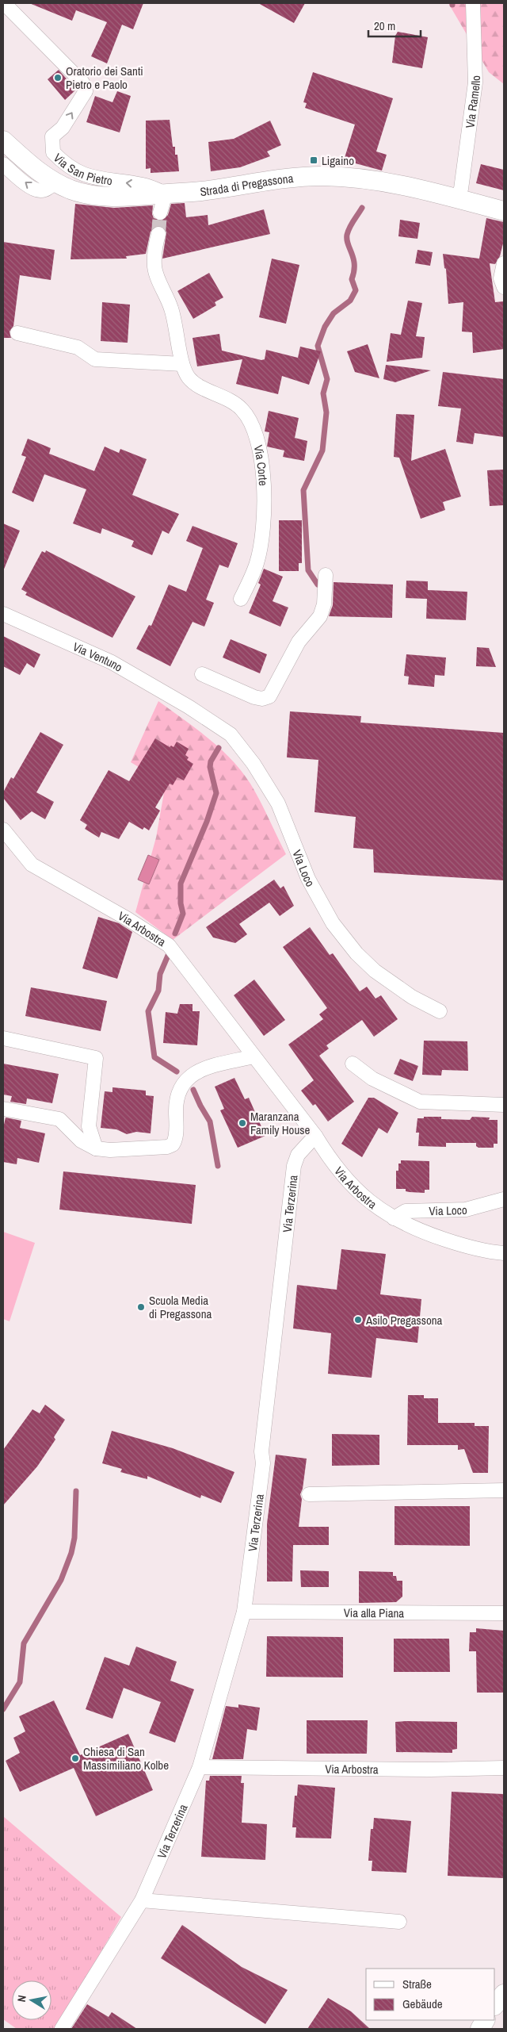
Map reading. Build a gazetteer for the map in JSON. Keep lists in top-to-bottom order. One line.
{"streets":{"street":["Via Ramello","Via San Pietro","Strada di Pregassona","Via Corte","Via Ventuno","Via Loco","Via Arbostra","Via Terzerina","Via alla Piana"]},"crossings":[["Via Ramello","Strada di Pregassona"],["Via San Pietro","Strada di Pregassona"],["Via Ventuno","Via Loco"],["Via Loco","Via Arbostra"],["Via Arbostra","Via Terzerina"],["Via Terzerina","Via alla Piana"]],"places":{"other":["Oratorio dei Santi Pietro e Paolo","Maranzana Family House","Scuola Media di Pregassona","Asilo Pregassona","Chiesa di San Massimiliano Kolbe"],"transit":["Ligaino"]},"legend":["Straße","Gebäude"],"scale_bar":"20 m","north":"left"}
